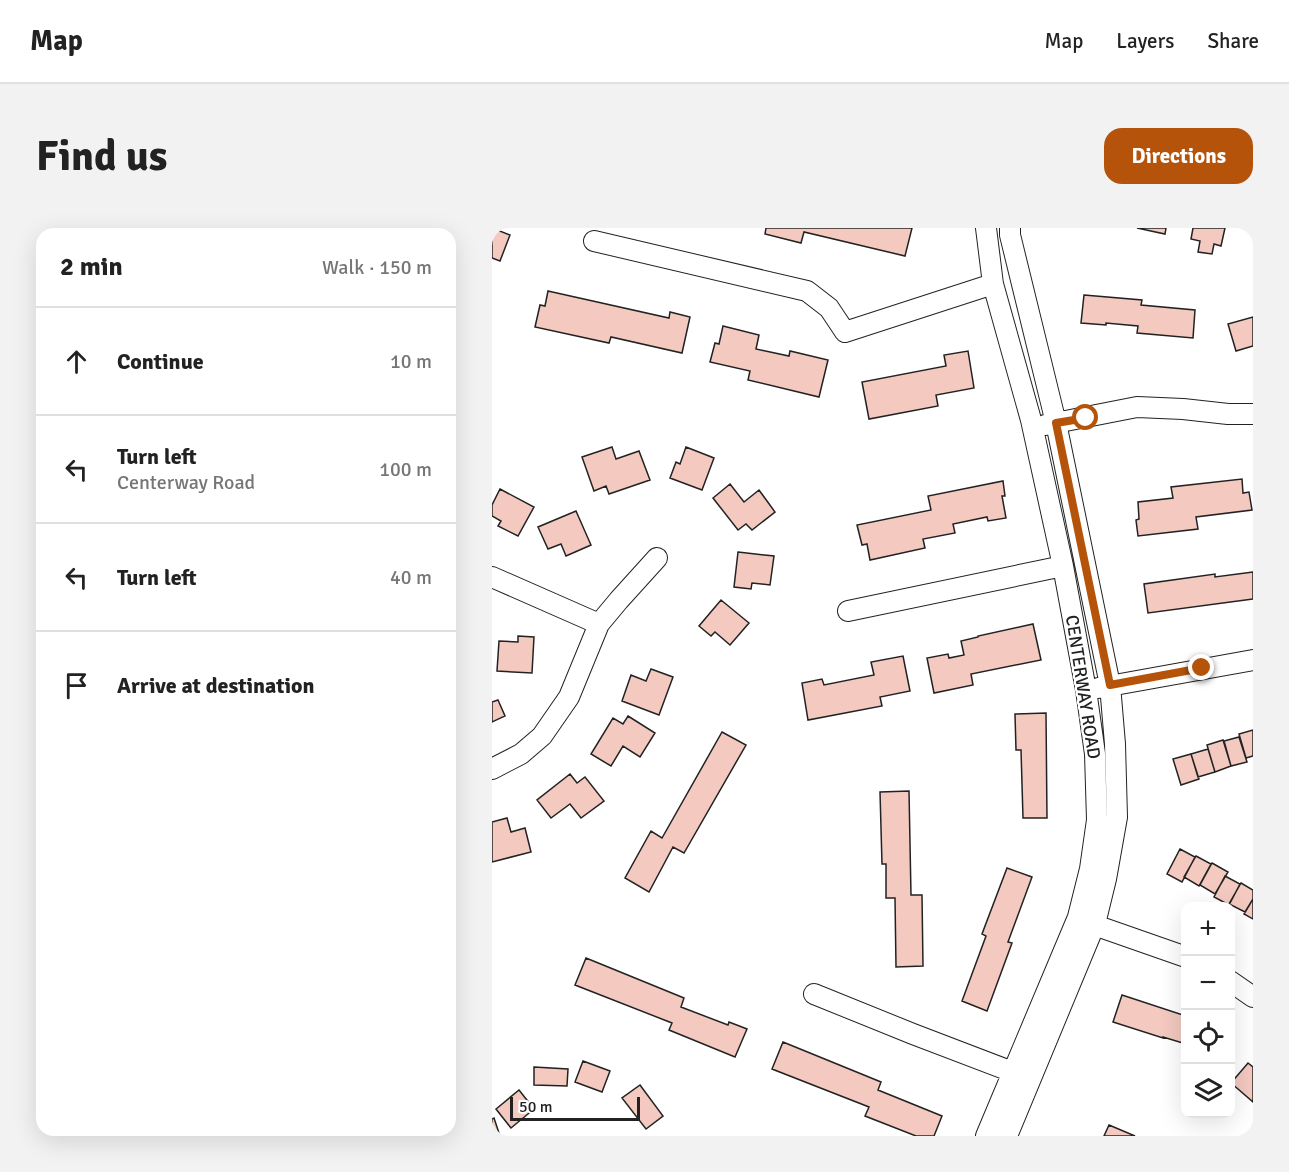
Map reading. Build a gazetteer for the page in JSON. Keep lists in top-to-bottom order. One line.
{"streets":{"street":["CENTERWAY ROAD"]},"scale_bar":"50 m","page":{"header":"Map","nav":["Map","Layers","Share"],"buttons":"Directions","title":"Find us","heading":["2 min","Walk · 150 m"],"list":[["Continue","10 m"],["Turn left","Centerway Road","100 m"],["Turn left","40 m"],"Arrive at destination"],"map_buttons":["+","−"],"scale":"50 m"}}
